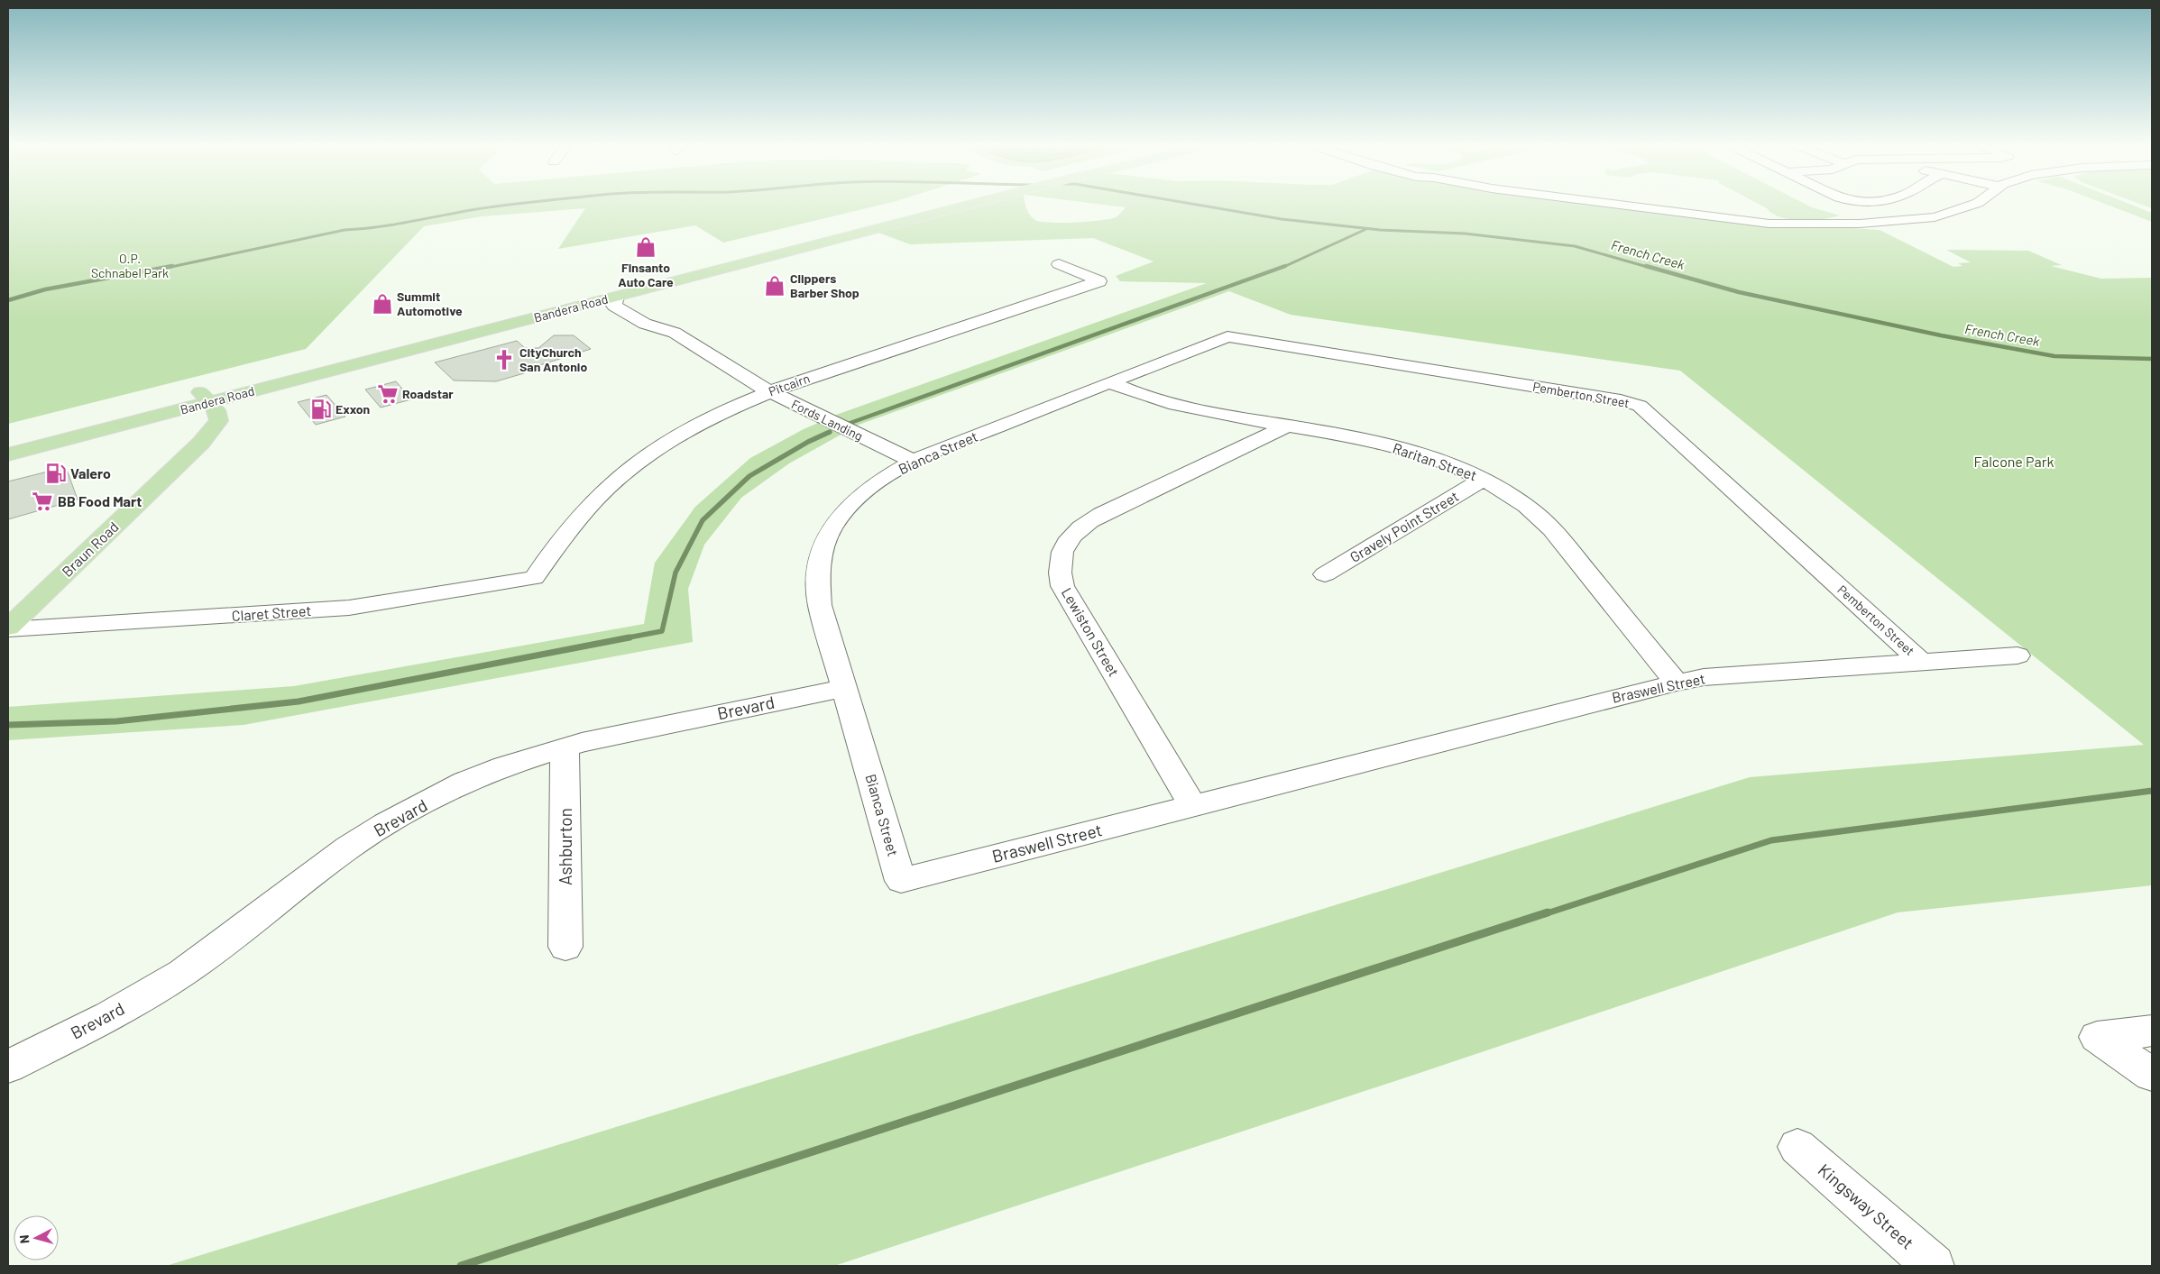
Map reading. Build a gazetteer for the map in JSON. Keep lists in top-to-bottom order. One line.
{"streets":{"main road":["Bandera Road","Braun Road"],"street":["Pitcairn","Pemberton Street","Fords Landing","Bianca Street","Raritan Street","Gravely Point Street","Claret Street","Lewiston Street","Braswell Street","Brevard","Ashburton","Kingsway Street"]},"crossings":[["Bandera Road","Fords Landing"],["Bandera Road","Braun Road"],["Pitcairn","Fords Landing"],["Pitcairn","Claret Street"],["Pemberton Street","Bianca Street"],["Pemberton Street","Braswell Street"],["Fords Landing","Bianca Street"],["Bianca Street","Raritan Street"],["Bianca Street","Braswell Street"],["Bianca Street","Brevard"],["Raritan Street","Gravely Point Street"],["Raritan Street","Lewiston Street"],["Raritan Street","Braswell Street"],["Braun Road","Claret Street"],["Lewiston Street","Braswell Street"],["Brevard","Ashburton"]],"water":["French Creek"],"parks":["O.P. Schnabel Park","Falcone Park"],"places":{"shop":["Finsanto Auto Care","Clippers Barber Shop","Summit Automotive"],"church":["CityChurch San Antonio"],"supermarket":["Roadstar","BB Food Mart"],"fuel station":["Exxon","Valero"]},"north":"left"}
